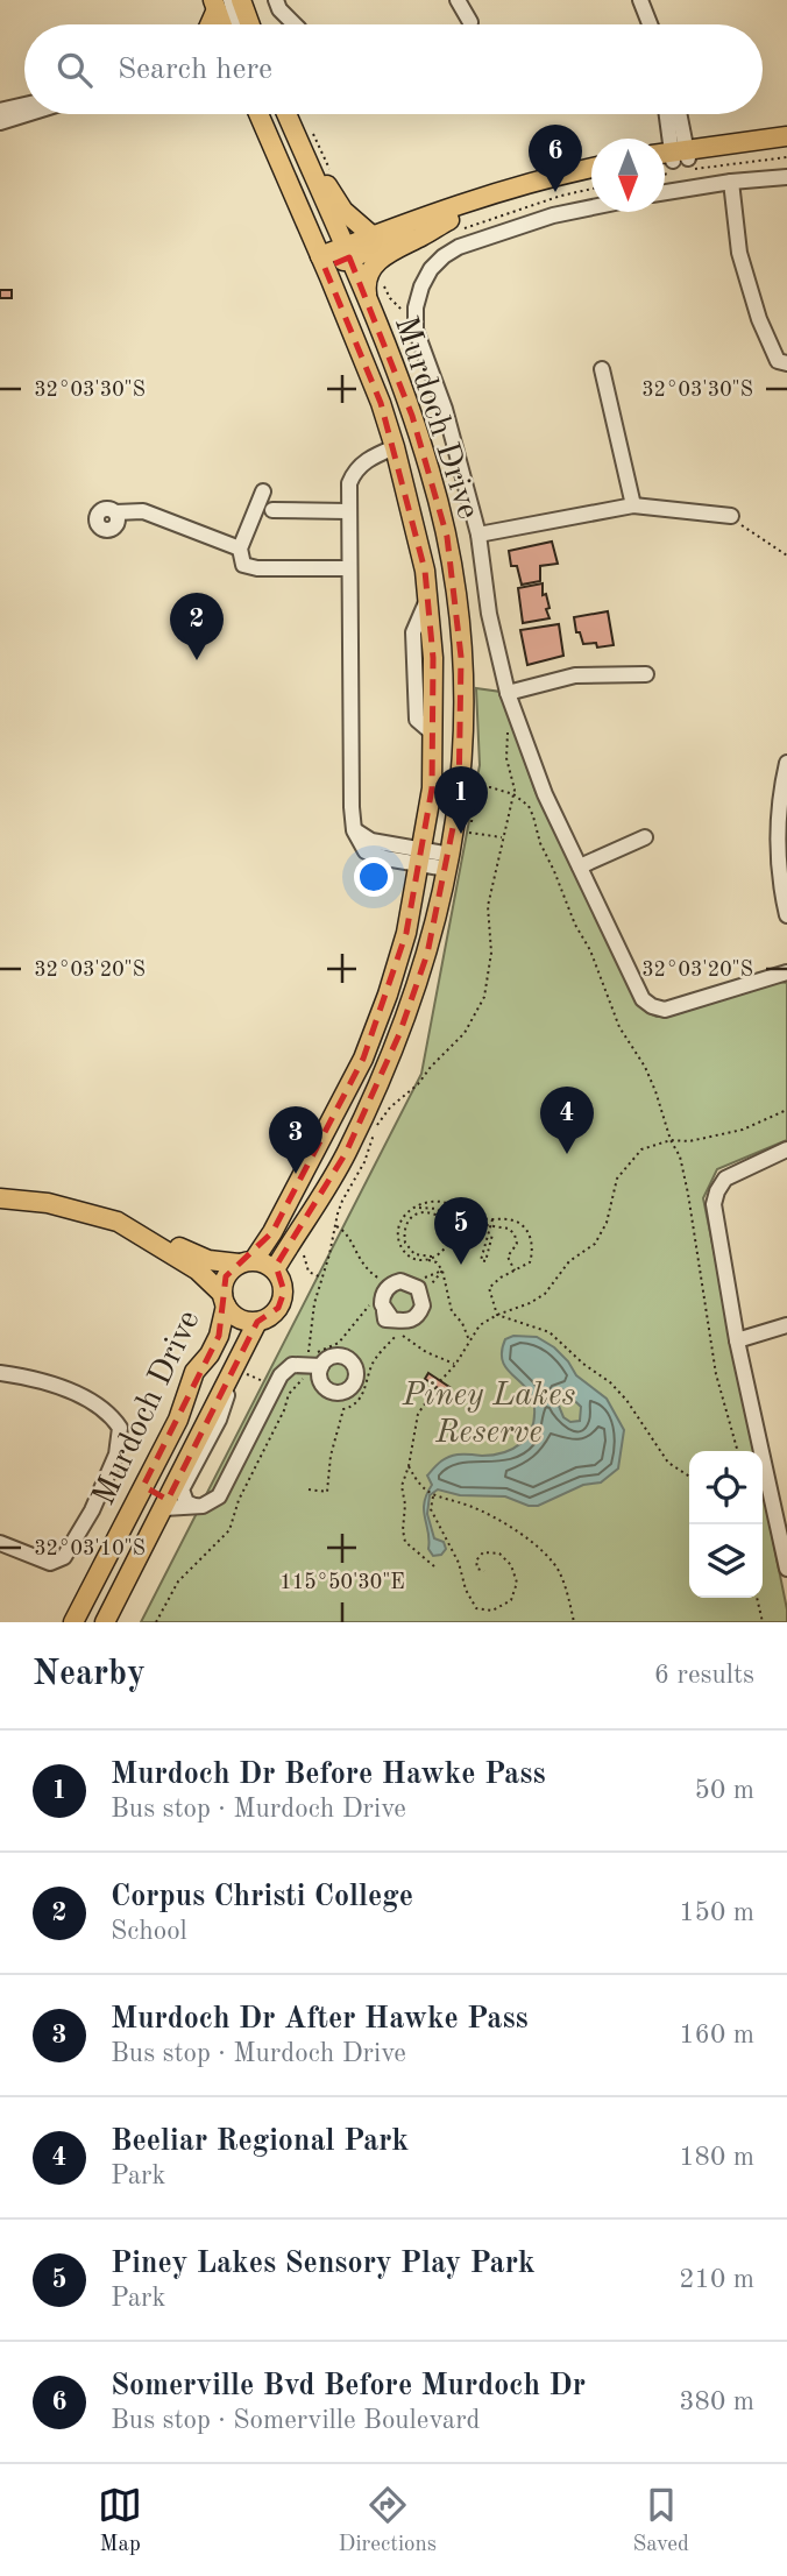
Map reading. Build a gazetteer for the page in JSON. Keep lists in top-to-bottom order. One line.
{"streets":{"main road":["Murdoch Drive"]},"parks":["Piney Lakes Reserve"],"north":"bottom","page":{"search":"Search here","pins":["6","2","1","4","3","5"],"heading":["Nearby","6 results"],"list":[{"mark":"1","name":"Murdoch Dr Before Hawke Pass","note":"Bus stop · Murdoch Drive","value":"50 m"},{"mark":"2","name":"Corpus Christi College","note":"School","value":"150 m"},{"mark":"3","name":"Murdoch Dr After Hawke Pass","note":"Bus stop · Murdoch Drive","value":"160 m"},{"mark":"4","name":"Beeliar Regional Park","note":"Park","value":"180 m"},{"mark":"5","name":"Piney Lakes Sensory Play Park","note":"Park","value":"210 m"},{"mark":"6","name":"Somerville Bvd Before Murdoch Dr","note":"Bus stop · Somerville Boulevard","value":"380 m"}],"nav":["Map","Directions","Saved"]},"coordinates":["32°03'30\"S","32°03'20\"S","32°03'10\"S","115°50'30\"E"]}
